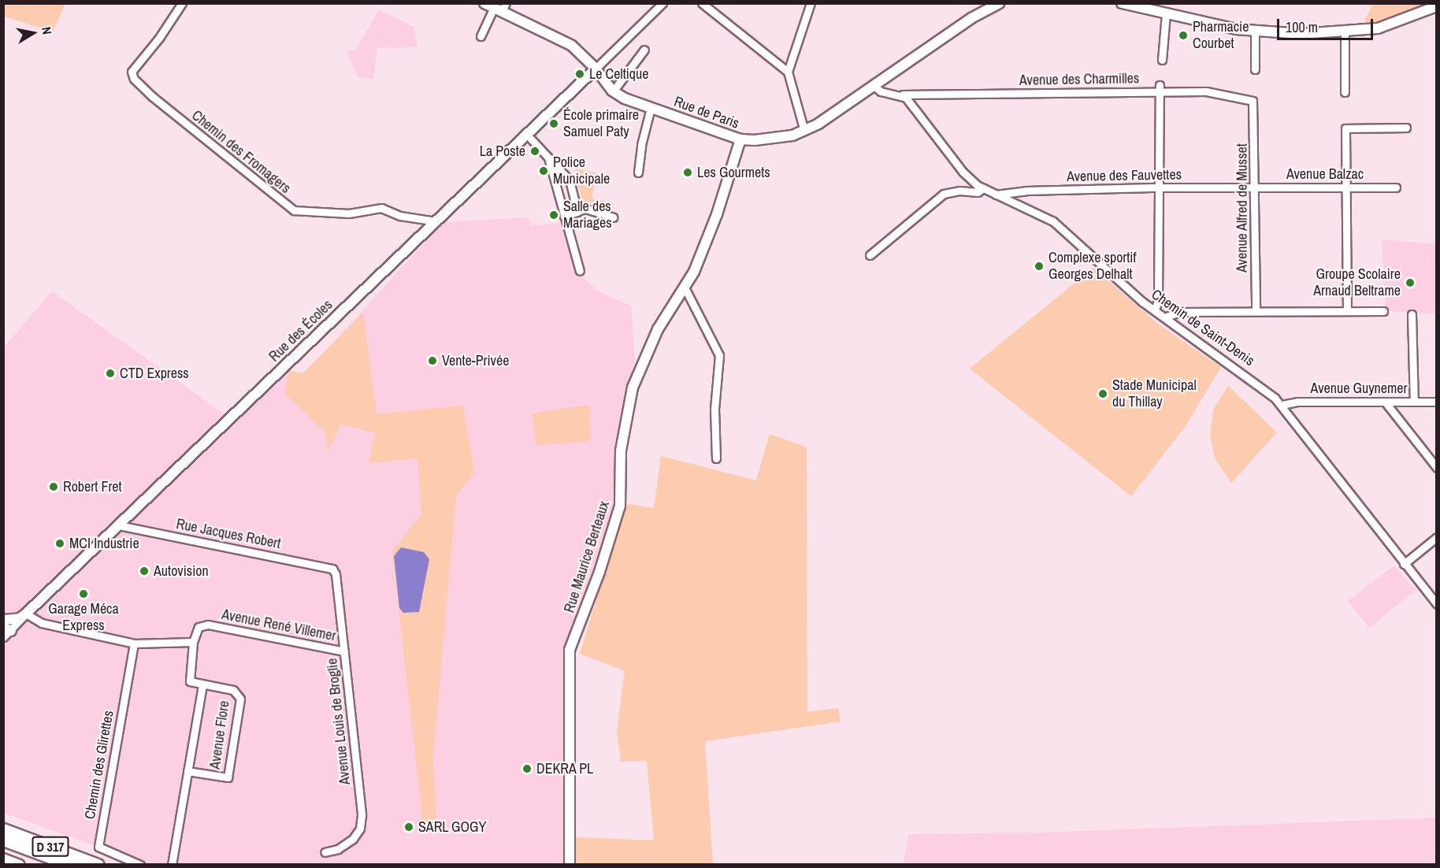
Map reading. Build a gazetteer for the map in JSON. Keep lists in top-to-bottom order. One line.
{"streets":{"main road":["D 317"],"street":["Avenue des Charmilles","Rue de Paris","Chemin des Fromagers","Avenue Balzac","Avenue des Fauvettes","Avenue Alfred de Musset","Chemin de Saint-Denis","Rue des Écoles","Avenue Guynemer","Rue Jacques Robert","Rue Maurice Berteaux","Avenue René Villemer","Avenue Louis de Broglie","Avenue Flore","Chemin des Glirettes"]},"crossings":[["Avenue des Charmilles","Avenue Alfred de Musset"],["Avenue des Charmilles","Chemin de Saint-Denis"],["Rue de Paris","Rue Maurice Berteaux"],["Chemin des Fromagers","Rue des Écoles"],["Avenue Balzac","Avenue des Fauvettes"],["Avenue Balzac","Avenue Alfred de Musset"],["Avenue des Fauvettes","Avenue Alfred de Musset"],["Avenue des Fauvettes","Chemin de Saint-Denis"],["Chemin de Saint-Denis","Avenue Guynemer"],["Rue des Écoles","Rue Jacques Robert"],["Rue Jacques Robert","Avenue Louis de Broglie"],["Avenue René Villemer","Avenue Louis de Broglie"],["Avenue René Villemer","Avenue Flore"]],"places":["Pharmacie Courbet","Le Celtique","École primaire Samuel Paty","La Poste","Police Municipale","Les Gourmets","Salle des Mariages","Complexe sportif Georges Delhalt","Groupe Scolaire Arnaud Beltrame","Vente-Privée","CTD Express","Stade Municipal du Thillay","Robert Fret","MCI Industrie","Autovision","Garage Méca Express","DEKRA PL","SARL GOGY"],"scale_bar":"100 m","north":"right"}
